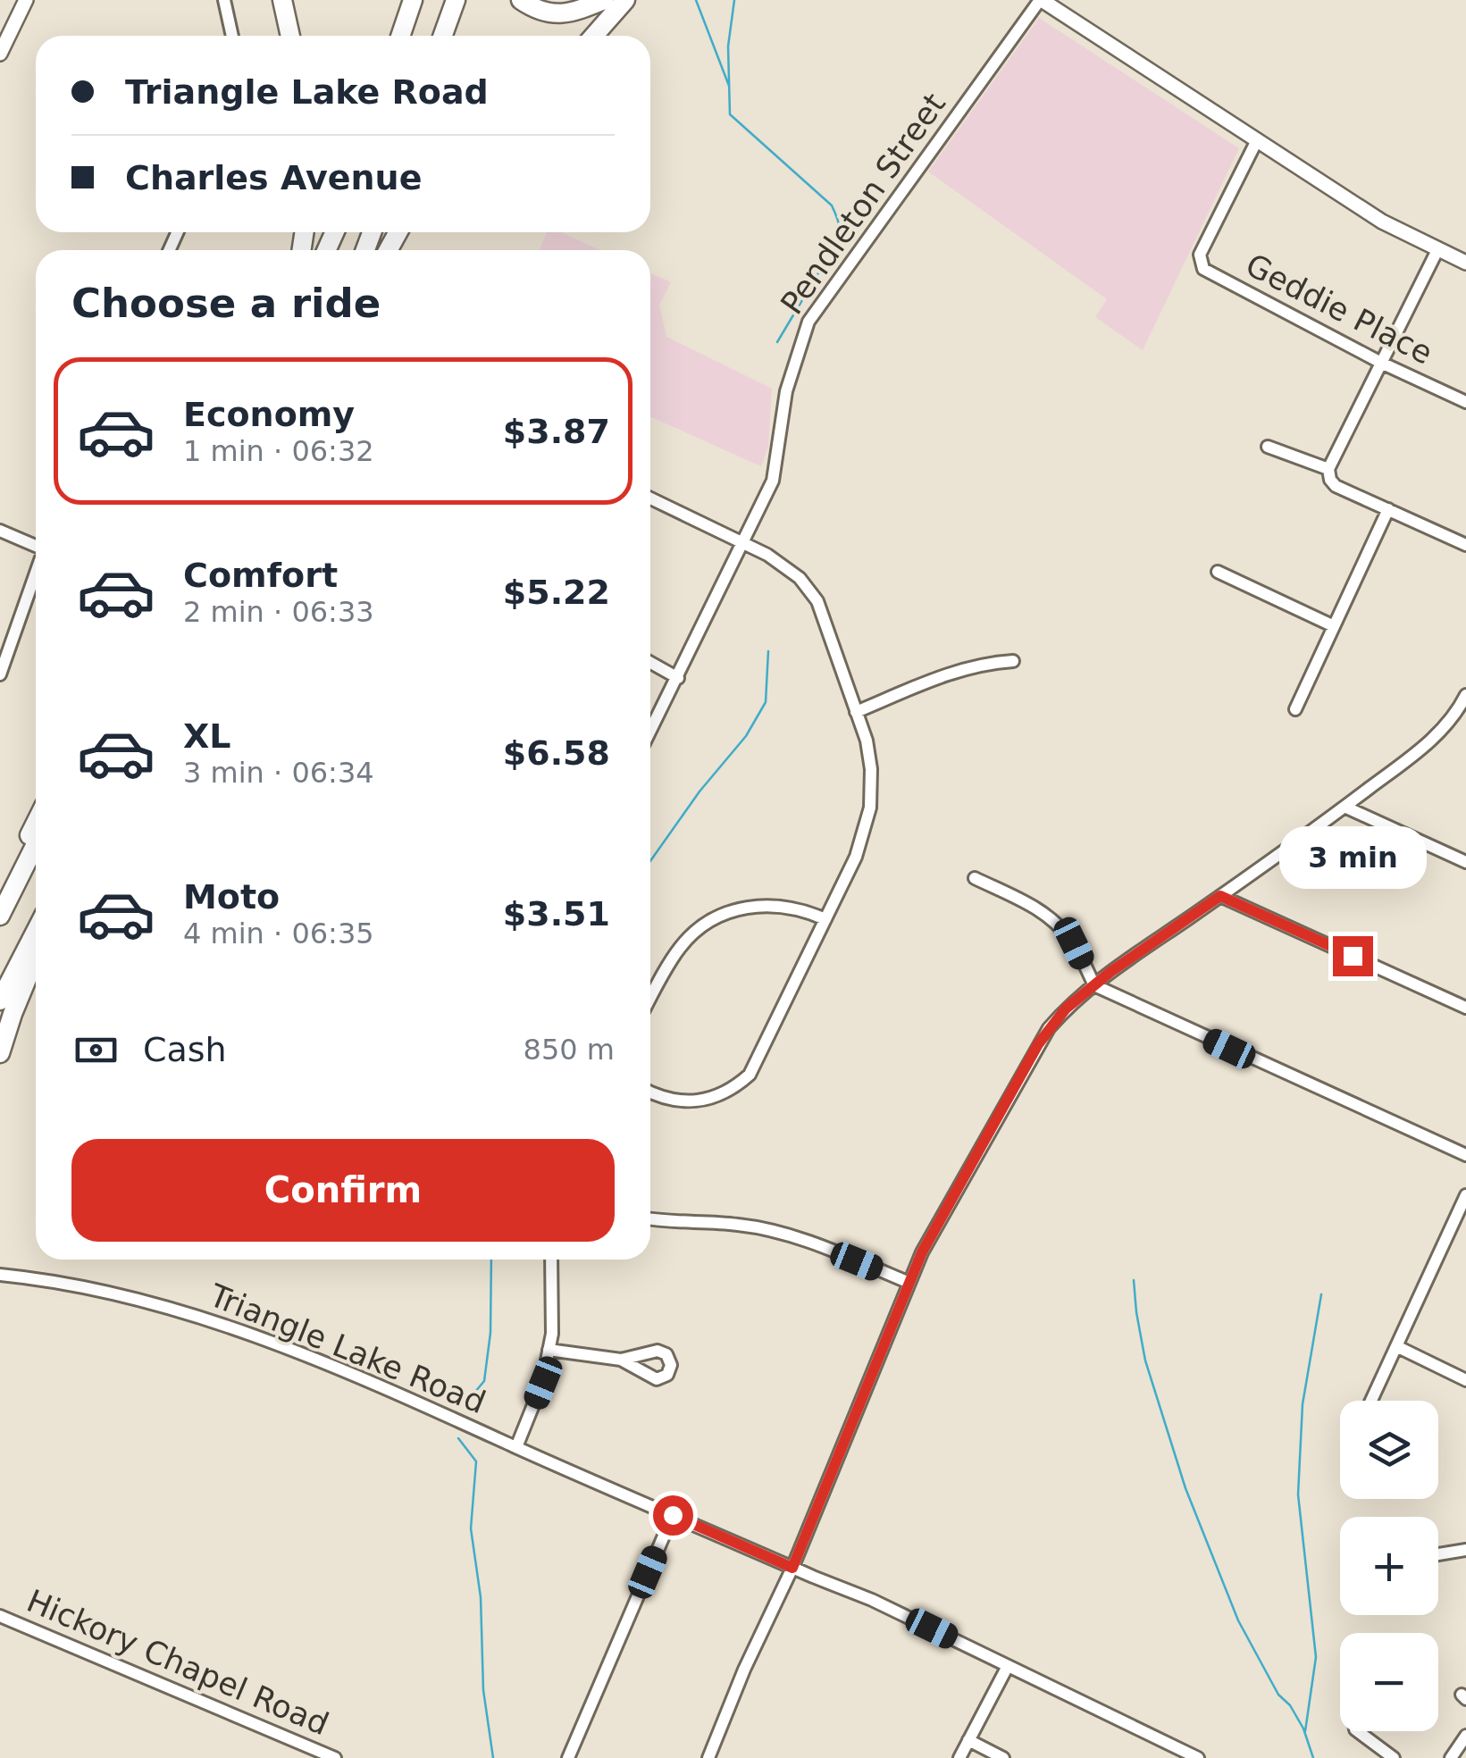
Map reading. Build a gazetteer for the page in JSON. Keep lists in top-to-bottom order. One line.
{"streets":{"street":["Pendleton Street","Geddie Place","Triangle Lake Road","Hickory Chapel Road"]},"page":{"banner":["Triangle Lake Road","Charles Avenue"],"heading":"Choose a ride","list":[{"name":"Economy","note":"1 min · 06:32","value":"$3.87"},{"name":"Comfort","note":"2 min · 06:33","value":"$5.22"},{"name":"XL","note":"3 min · 06:34","value":"$6.58"},{"name":"Moto","note":"4 min · 06:35","value":"$3.51"}],"bubble":"3 min","pay":["Cash","850 m"],"buttons":"Confirm","map_buttons":["+","−"]}}
